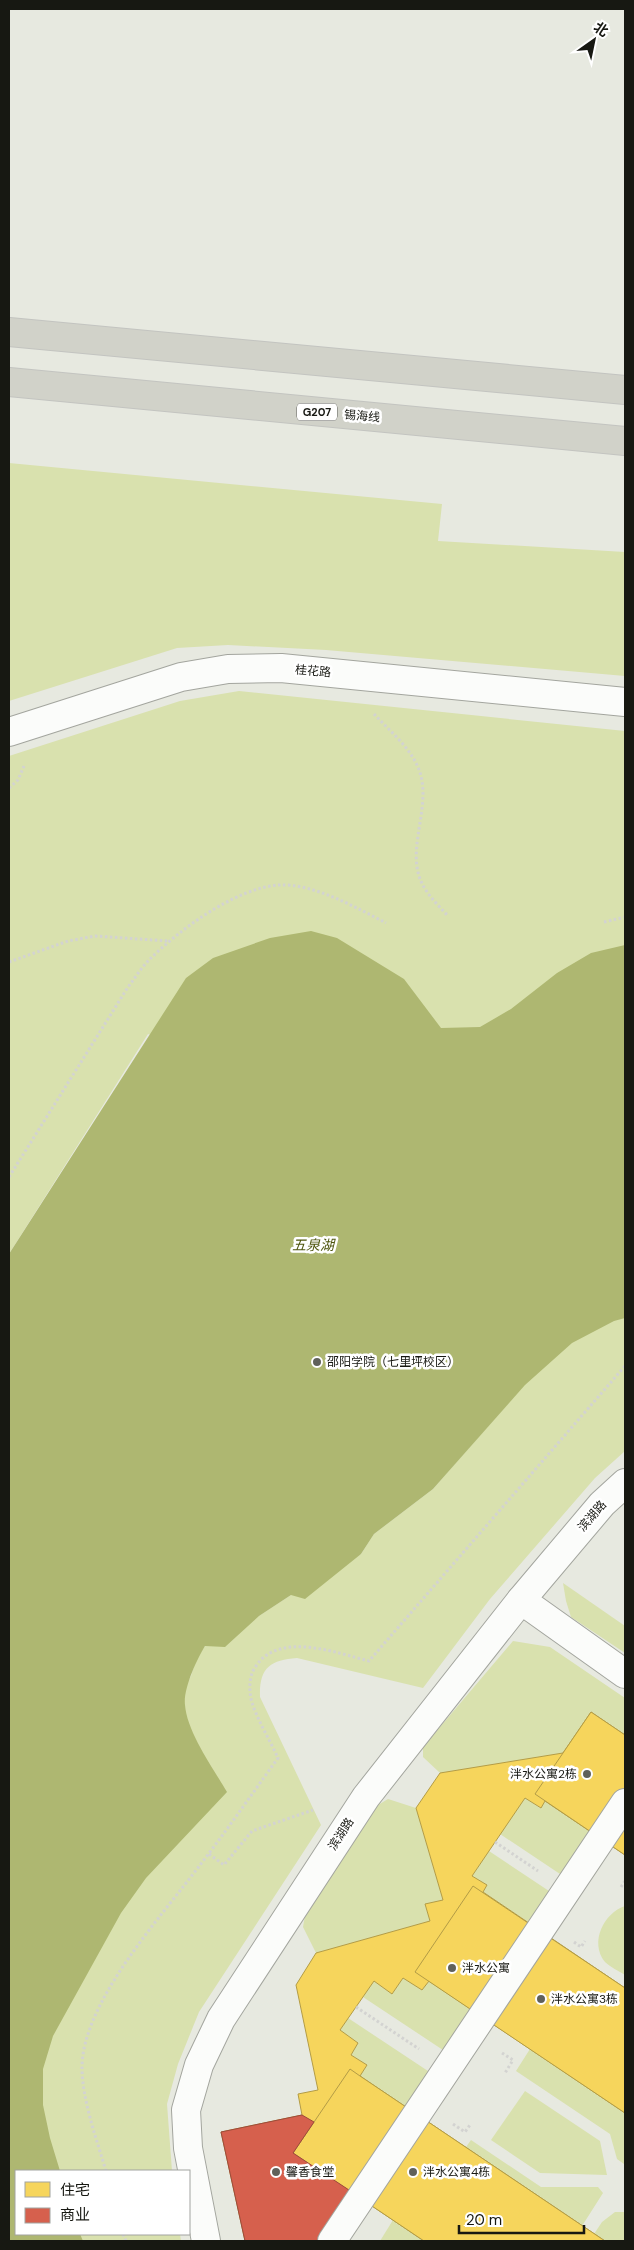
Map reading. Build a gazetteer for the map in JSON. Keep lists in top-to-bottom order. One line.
{"streets":{"highway":["G207","锡海线"],"lane":["桂花路","滨湖路"]},"water":["五泉湖"],"places":["邵阳学院（七里坪校区）","泮水公寓2栋","泮水公寓","泮水公寓3栋","馨香食堂","泮水公寓4栋"],"legend":["住宅","商业"],"scale_bar":"20 m","north":"top right"}
